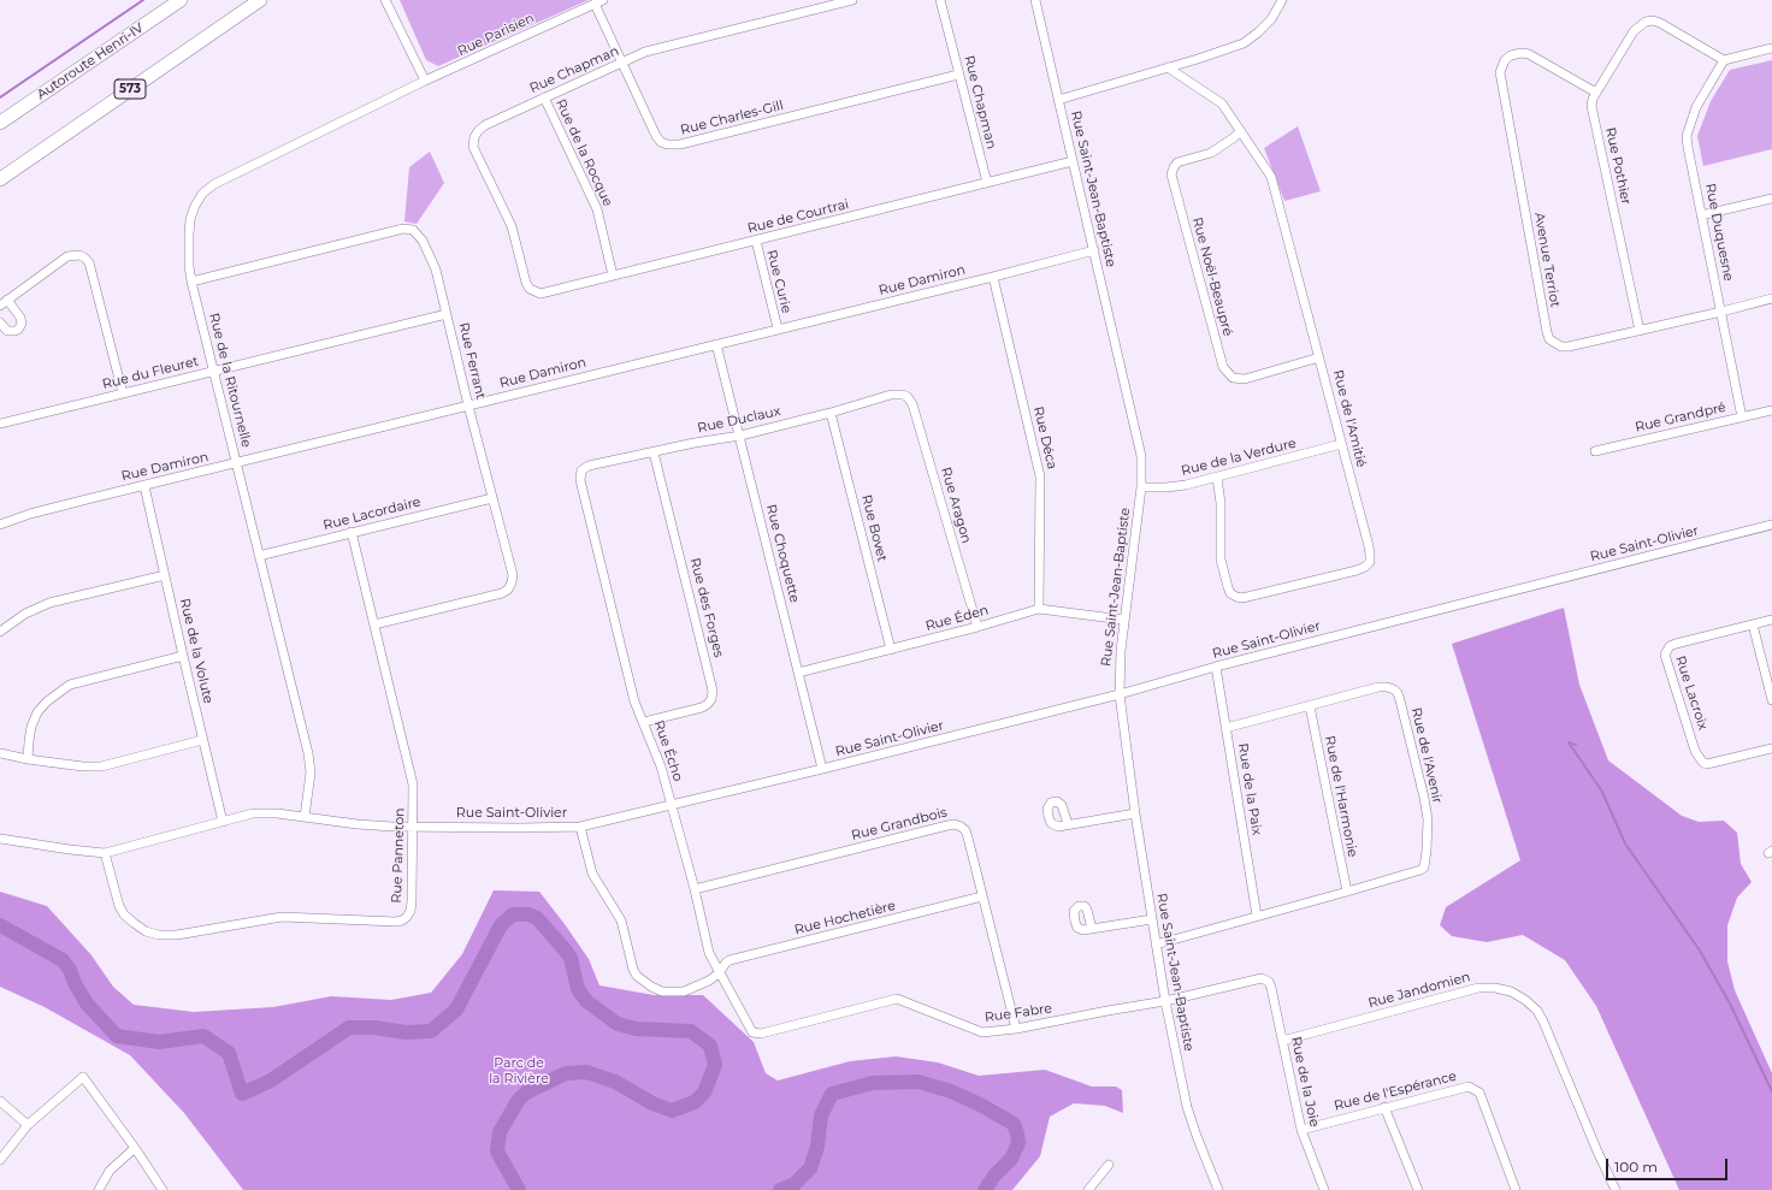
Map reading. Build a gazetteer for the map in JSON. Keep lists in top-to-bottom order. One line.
{"streets":{"highway":["Autoroute Henri-IV","573"],"street":["Rue Parisien","Rue Chapman","Rue Charles-Gill","Rue de la Rocque","Rue Pothier","Rue Saint-Jean-Baptiste","Rue de Courtrai","Rue Duquesne","Avenue Terriot","Rue Noël-Beaupré","Rue Damiron","Rue Curie","Rue Ferrant","Rue du Fleuret","Rue de la Ritournelle","Rue Grandpré","Rue de l'Amitié","Rue Duclaux","Rue Déca","Rue de la Verdure","Rue Aragon","Rue Lacordaire","Rue Bovet","Rue Saint-Olivier","Rue Choquette","Rue des Forges","Rue Éden","Rue de la Volute","Rue Lacroix","Rue Écho","Rue de l'Avenir","Rue de la Paix","Rue de l'Harmonie","Rue Grandbois","Rue Panneton","Rue Hochetière","Rue Jandomien","Rue Fabre","Rue de la Joie","Rue de l'Espérance"]},"crossings":[["Rue Parisien","Rue Charles-Gill"],["Rue Parisien","Rue de la Ritournelle"],["Rue Chapman","Rue Charles-Gill"],["Rue Chapman","Rue de la Rocque"],["Rue Chapman","Rue de Courtrai"],["Rue de la Rocque","Rue de Courtrai"],["Rue Pothier","Rue Duquesne"],["Rue Pothier","Avenue Terriot"],["Rue Saint-Jean-Baptiste","Rue de Courtrai"],["Rue Saint-Jean-Baptiste","Rue Damiron"],["Rue Saint-Jean-Baptiste","Rue de la Verdure"],["Rue Saint-Jean-Baptiste","Rue Saint-Olivier"],["Rue Saint-Jean-Baptiste","Rue Éden"],["Rue Saint-Jean-Baptiste","Rue de l'Avenir"],["Rue Saint-Jean-Baptiste","Rue Fabre"],["Rue de Courtrai","Rue Curie"],["Rue Duquesne","Avenue Terriot"],["Rue Duquesne","Rue Grandpré"],["Rue Noël-Beaupré","Rue de l'Amitié"],["Rue Damiron","Rue Curie"],["Rue Damiron","Rue Ferrant"],["Rue Damiron","Rue de la Ritournelle"],["Rue Damiron","Rue Déca"],["Rue Damiron","Rue Choquette"],["Rue Damiron","Rue de la Volute"],["Rue Ferrant","Rue du Fleuret"],["Rue Ferrant","Rue de la Ritournelle"],["Rue Ferrant","Rue Lacordaire"],["Rue Ferrant","Rue Panneton"],["Rue du Fleuret","Rue de la Ritournelle"],["Rue de la Ritournelle","Rue Lacordaire"],["Rue de la Ritournelle","Rue Saint-Olivier"],["Rue de l'Amitié","Rue de la Verdure"],["Rue Duclaux","Rue Aragon"],["Rue Duclaux","Rue Bovet"],["Rue Duclaux","Rue Choquette"],["Rue Duclaux","Rue des Forges"],["Rue Duclaux","Rue Écho"],["Rue Déca","Rue Éden"],["Rue Aragon","Rue Éden"],["Rue Lacordaire","Rue Panneton"],["Rue Bovet","Rue Éden"],["Rue Saint-Olivier","Rue Choquette"],["Rue Saint-Olivier","Rue de la Volute"],["Rue Saint-Olivier","Rue Écho"],["Rue Saint-Olivier","Rue de la Paix"],["Rue Saint-Olivier","Rue Panneton"],["Rue Saint-Olivier","Rue Hochetière"],["Rue Choquette","Rue Éden"],["Rue des Forges","Rue Écho"],["Rue Écho","Rue Grandbois"],["Rue Écho","Rue Hochetière"],["Rue Écho","Rue Fabre"],["Rue de l'Avenir","Rue de la Paix"],["Rue de l'Avenir","Rue de l'Harmonie"],["Rue Grandbois","Rue Hochetière"],["Rue Grandbois","Rue Fabre"],["Rue Jandomien","Rue de la Joie"],["Rue Fabre","Rue de la Joie"],["Rue de la Joie","Rue de l'Espérance"]],"parks":["Parc de la Rivière"],"scale_bar":"100 m"}
